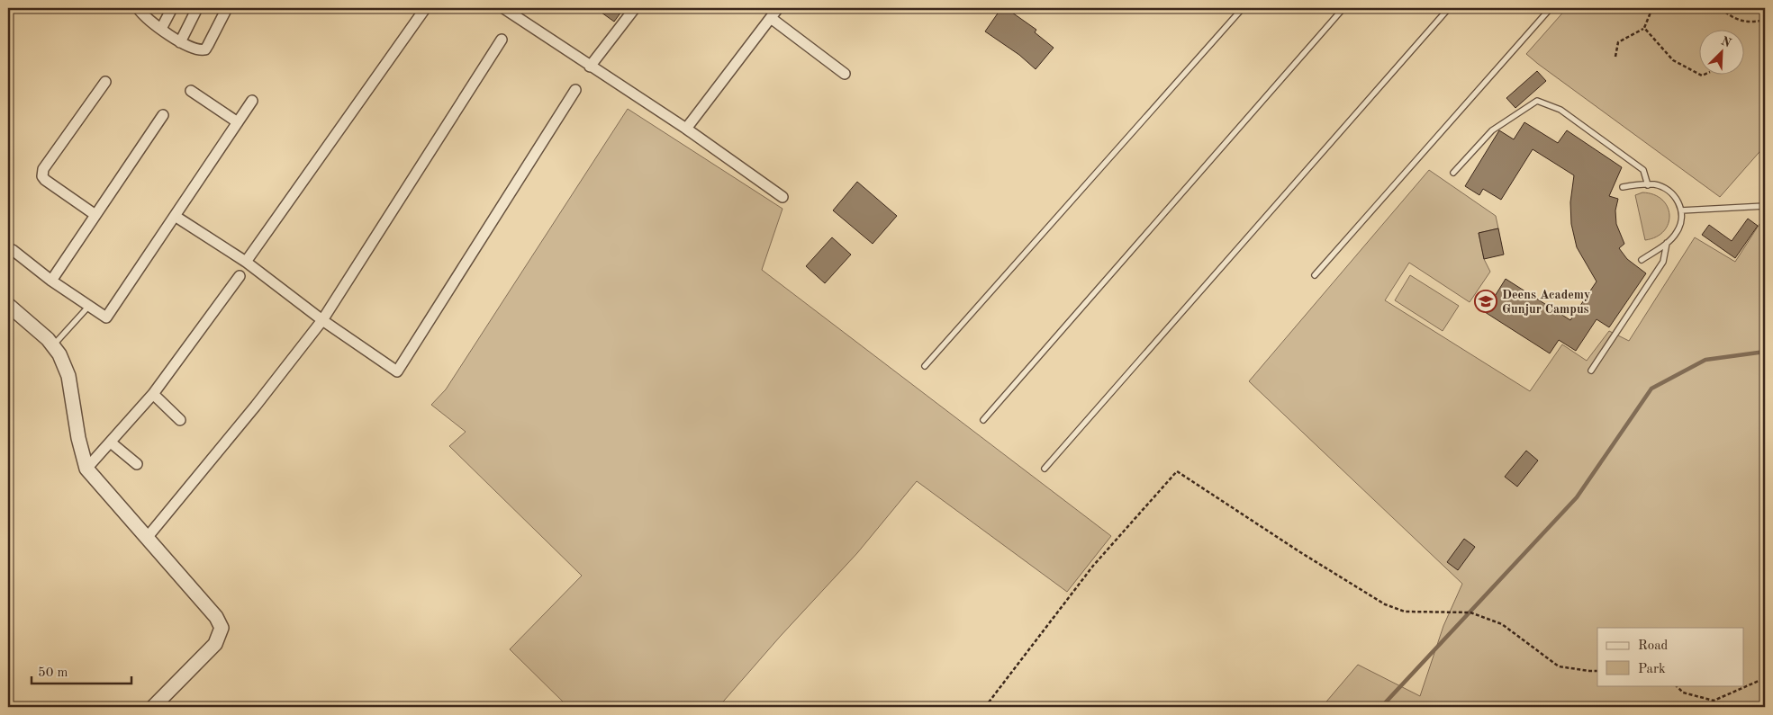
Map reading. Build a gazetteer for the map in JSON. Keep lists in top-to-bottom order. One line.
{"places":{"school or university":["Deens Academy Gunjur Campus"]},"legend":["Road","Park"],"scale_bar":"50 m","north":"top right"}
